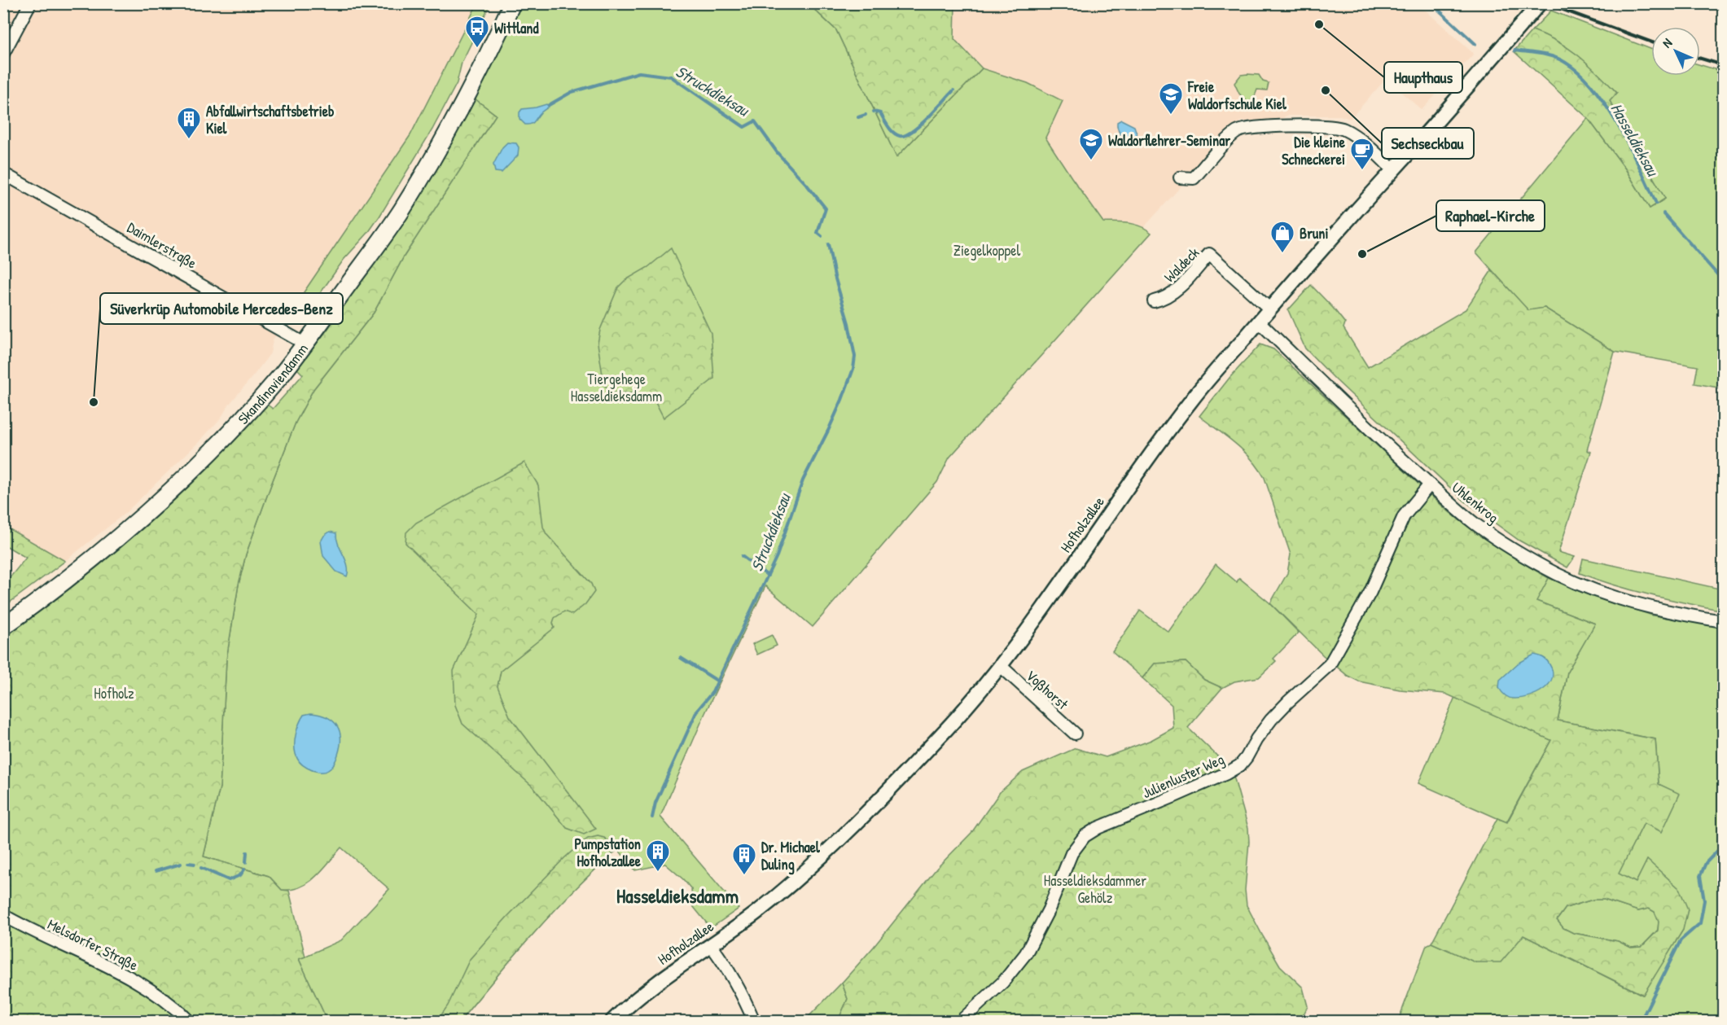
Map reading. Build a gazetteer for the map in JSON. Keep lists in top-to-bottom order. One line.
{"streets":{"main road":["Skandinaviendamm"],"street":["Daimlerstraße","Waldeck","Uhlenkrog","Hofholzallee","Voßhorst","Julienluster Weg","Melsdorfer Straße"]},"crossings":[["Daimlerstraße","Skandinaviendamm"],["Waldeck","Hofholzallee"],["Uhlenkrog","Hofholzallee"],["Uhlenkrog","Julienluster Weg"],["Hofholzallee","Voßhorst"]],"districts":["Hasseldieksdamm"],"water":["Struckdieksau","Hasseldieksau"],"parks":["Ziegelkoppel","Tiergehege Hasseldieksdamm","Hofholz","Hasseldieksdammer Gehölz"],"places":{"other":["Haupthaus","Sechseckbau","Raphael-Kirche","Süverkrüp Automobile Mercedes-Benz"],"bus stop":["Wittland"],"school or university":["Freie Waldorfschule Kiel","Waldorflehrer-Seminar"],"building":["Abfallwirtschaftsbetrieb Kiel","Pumpstation Hofholzallee","Dr. Michael Duling"],"cafe":["Die kleine Schneckerei"],"shop":["Bruni"]},"north":"top left"}
